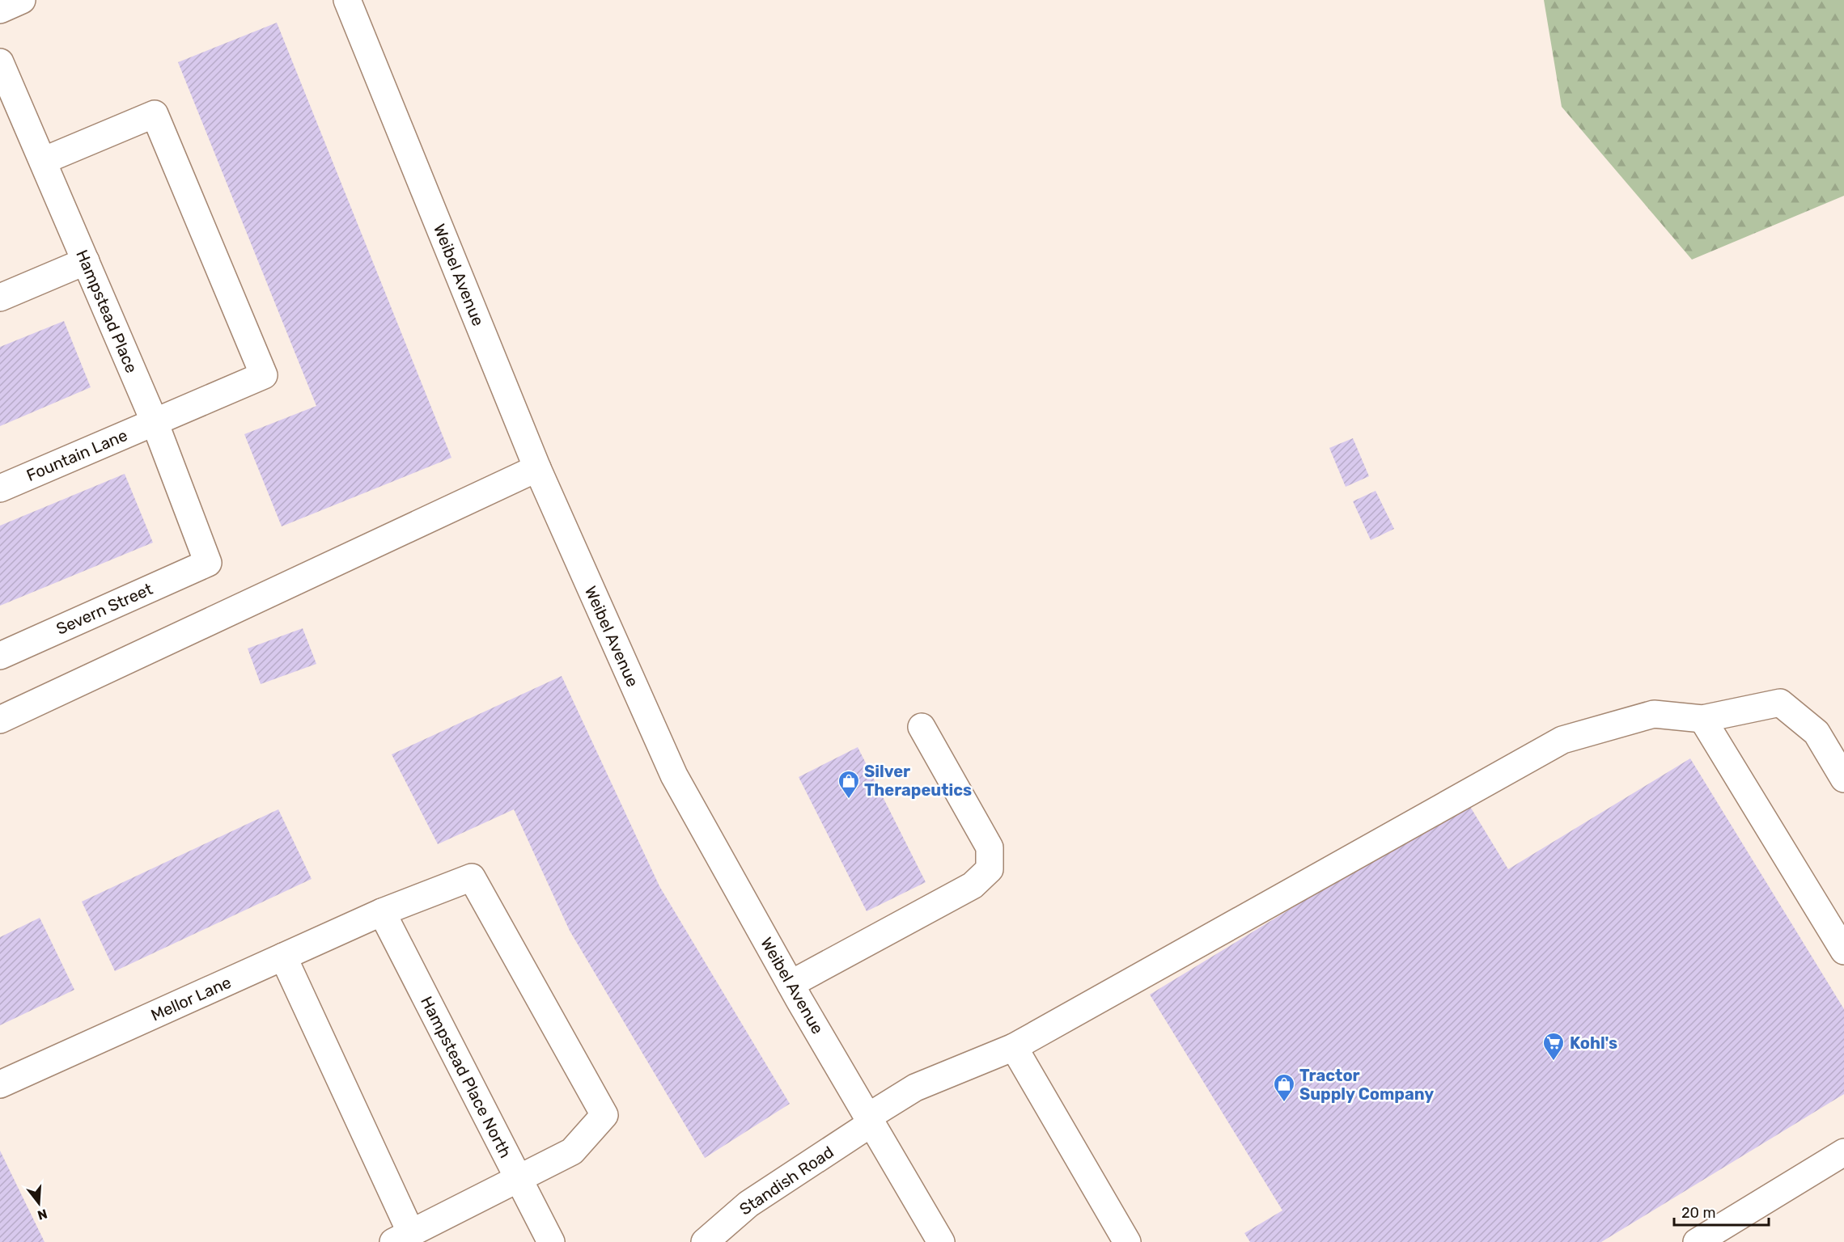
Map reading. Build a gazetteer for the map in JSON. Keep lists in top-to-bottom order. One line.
{"streets":{"street":["Weibel Avenue","Hampstead Place","Fountain Lane","Severn Street","Mellor Lane","Hampstead Place North","Standish Road"]},"crossings":[["Weibel Avenue","Standish Road"],["Hampstead Place","Fountain Lane"],["Hampstead Place","Severn Street"],["Mellor Lane","Hampstead Place North"]],"places":{"shop":["Silver Therapeutics","Tractor Supply Company"],"supermarket":["Kohl's"]},"scale_bar":"20 m","north":"bottom"}
